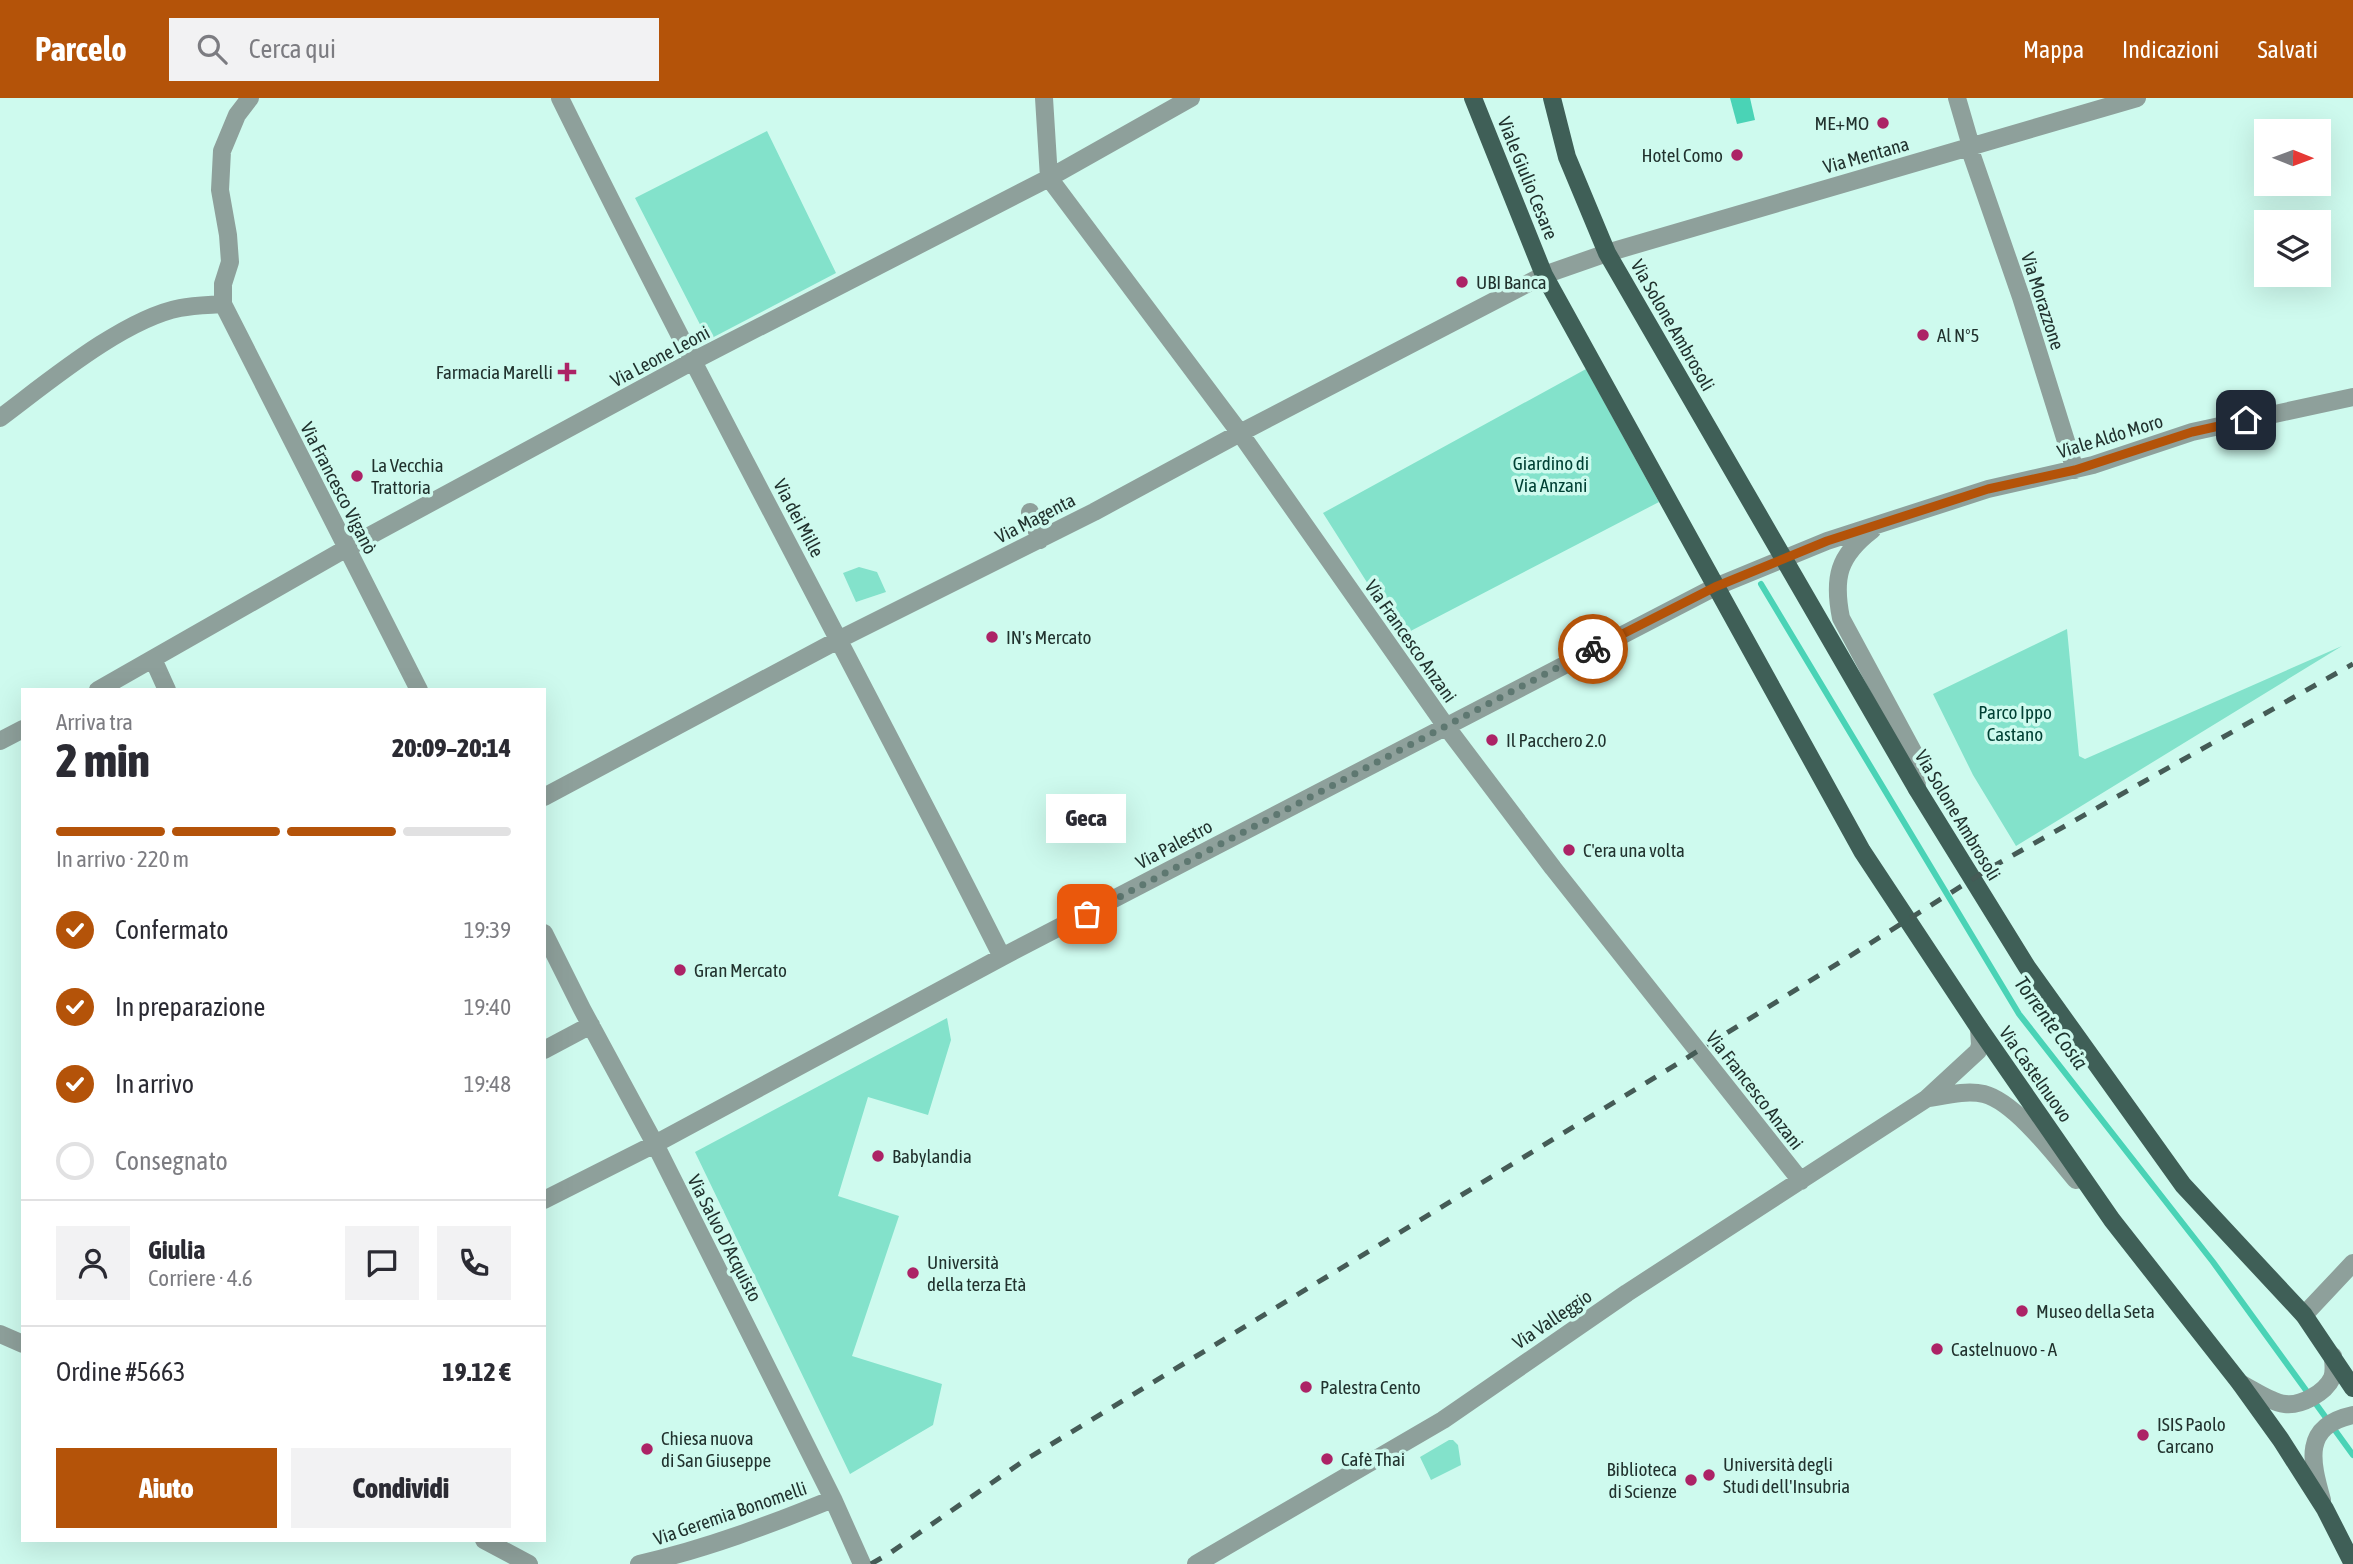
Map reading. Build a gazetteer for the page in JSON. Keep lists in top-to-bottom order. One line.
{"streets":{"main road":["Viale Giulio Cesare","Via Solone Ambrosoli","Via Castelnuovo"],"street":["Via Mentana","Via Morazzone","Via Leone Leoni","Viale Aldo Moro","Via Francesco Viganò","Via dei Mille","Via Magenta","Via Francesco Anzani","Via Palestro","Via Salvo D'Acquisto","Via Valleggio","Via Geremia Bonomelli"]},"crossings":[["Via Mentana","Via Morazzone"],["Via Mentana","Via Solone Ambrosoli"],["Viale Giulio Cesare","Via Magenta"],["Via Morazzone","Viale Aldo Moro"],["Via Solone Ambrosoli","Viale Aldo Moro"],["Via Leone Leoni","Via Francesco Viganò"],["Via Leone Leoni","Via dei Mille"],["Via Leone Leoni","Via Francesco Anzani"],["Viale Aldo Moro","Via Palestro"],["Viale Aldo Moro","Via Castelnuovo"],["Via dei Mille","Via Magenta"],["Via dei Mille","Via Palestro"],["Via Magenta","Via Francesco Anzani"],["Via Francesco Anzani","Via Palestro"],["Via Francesco Anzani","Via Valleggio"],["Via Palestro","Via Castelnuovo"],["Via Palestro","Via Salvo D'Acquisto"],["Via Castelnuovo","Via Valleggio"],["Via Salvo D'Acquisto","Via Geremia Bonomelli"]],"water":["Torrente Cosia"],"parks":["Giardino di Via Anzani","Parco Ippo Castano"],"places":{"other":["ME+MO","Hotel Como","UBI Banca","Al N°5","La Vecchia Trattoria","IN's Mercato","Il Pacchero 2.0","C'era una volta","Geca","Gran Mercato","Babylandia","Università della terza Età","Museo della Seta","Castelnuovo - A","Palestra Cento","ISIS Paolo Carcano","Chiesa nuova di San Giuseppe","Cafè Thai","Università degli Studi dell'Insubria","Biblioteca di Scienze"],"health":["Farmacia Marelli"]},"north":"right","page":{"header":"Parcelo","search":"Cerca qui","nav":["Mappa","Indicazioni","Salvati"],"heading":["2 min","Arriva tra","20:09–20:14"],"panel":["Giulia","Corriere · 4.6","Ordine #5663","19.12 €"],"bubble":"Geca","bar":"In arrivo · 220 m","list":[["Confermato","19:39"],["In preparazione","19:40"],["In arrivo","19:48"],"Consegnato"],"buttons":["Aiuto","Condividi"]}}
